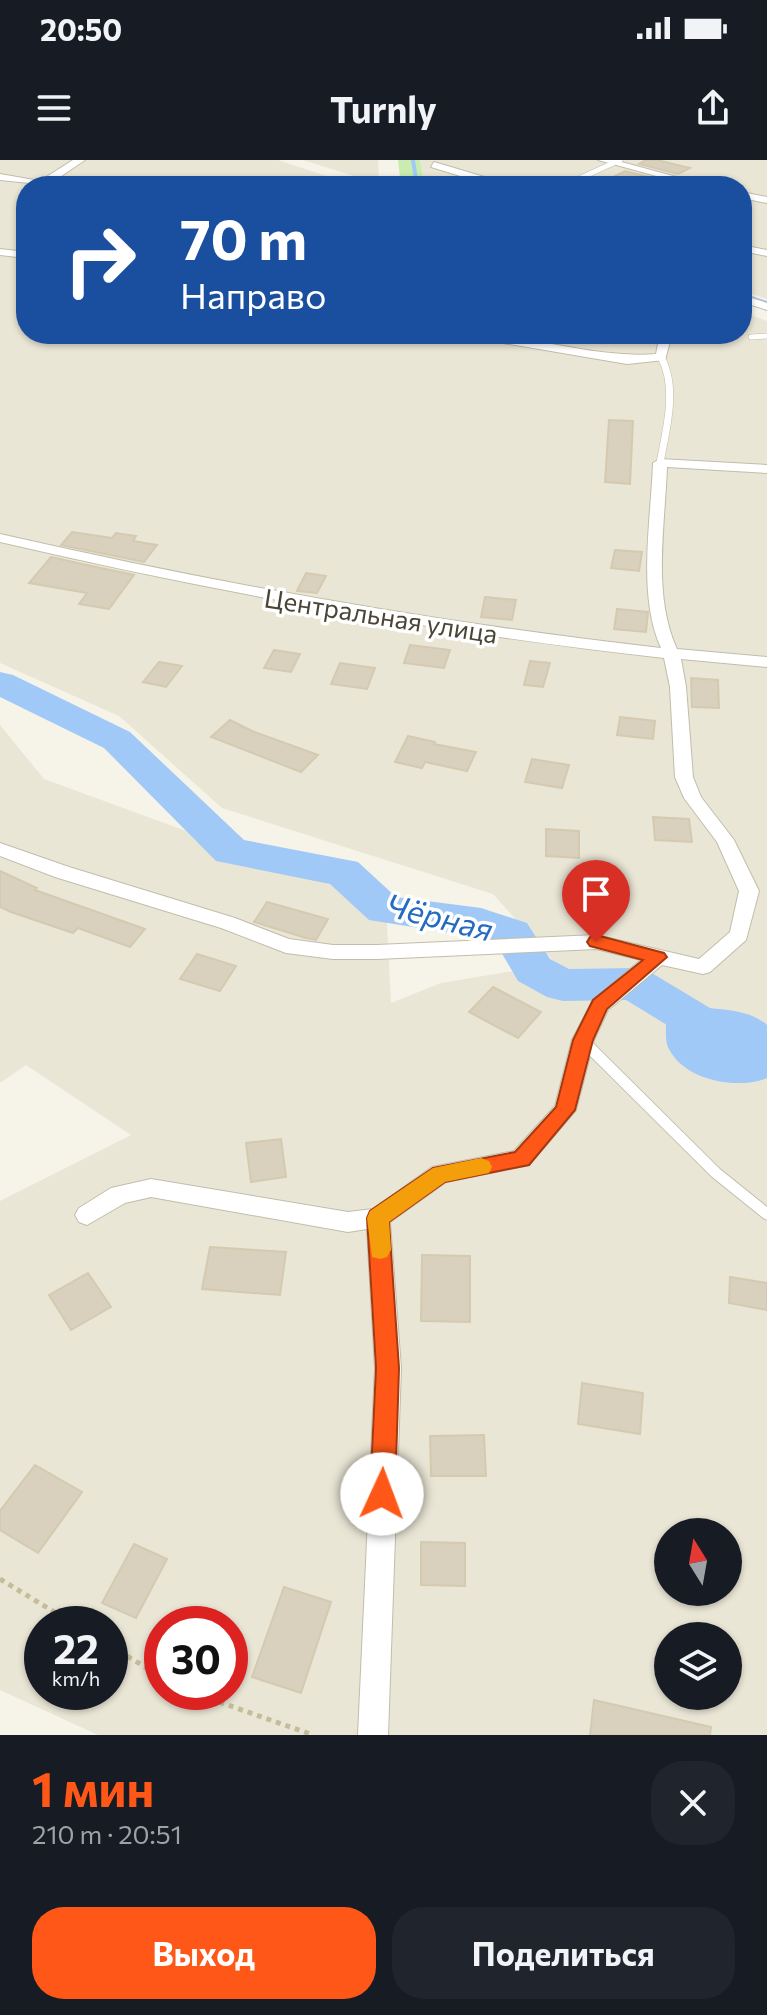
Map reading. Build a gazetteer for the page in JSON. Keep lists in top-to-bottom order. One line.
{"streets":{"street":["Центральная улица"]},"water":["Чёрная"],"north":"top","page":{"status":"20:50","header":"Turnly","turn":["70 m","Направо"],"speed":"22 km/h","limit":"30","heading":["1 мин","210 m · 20:51"],"buttons":["Выход","Поделиться"]}}
